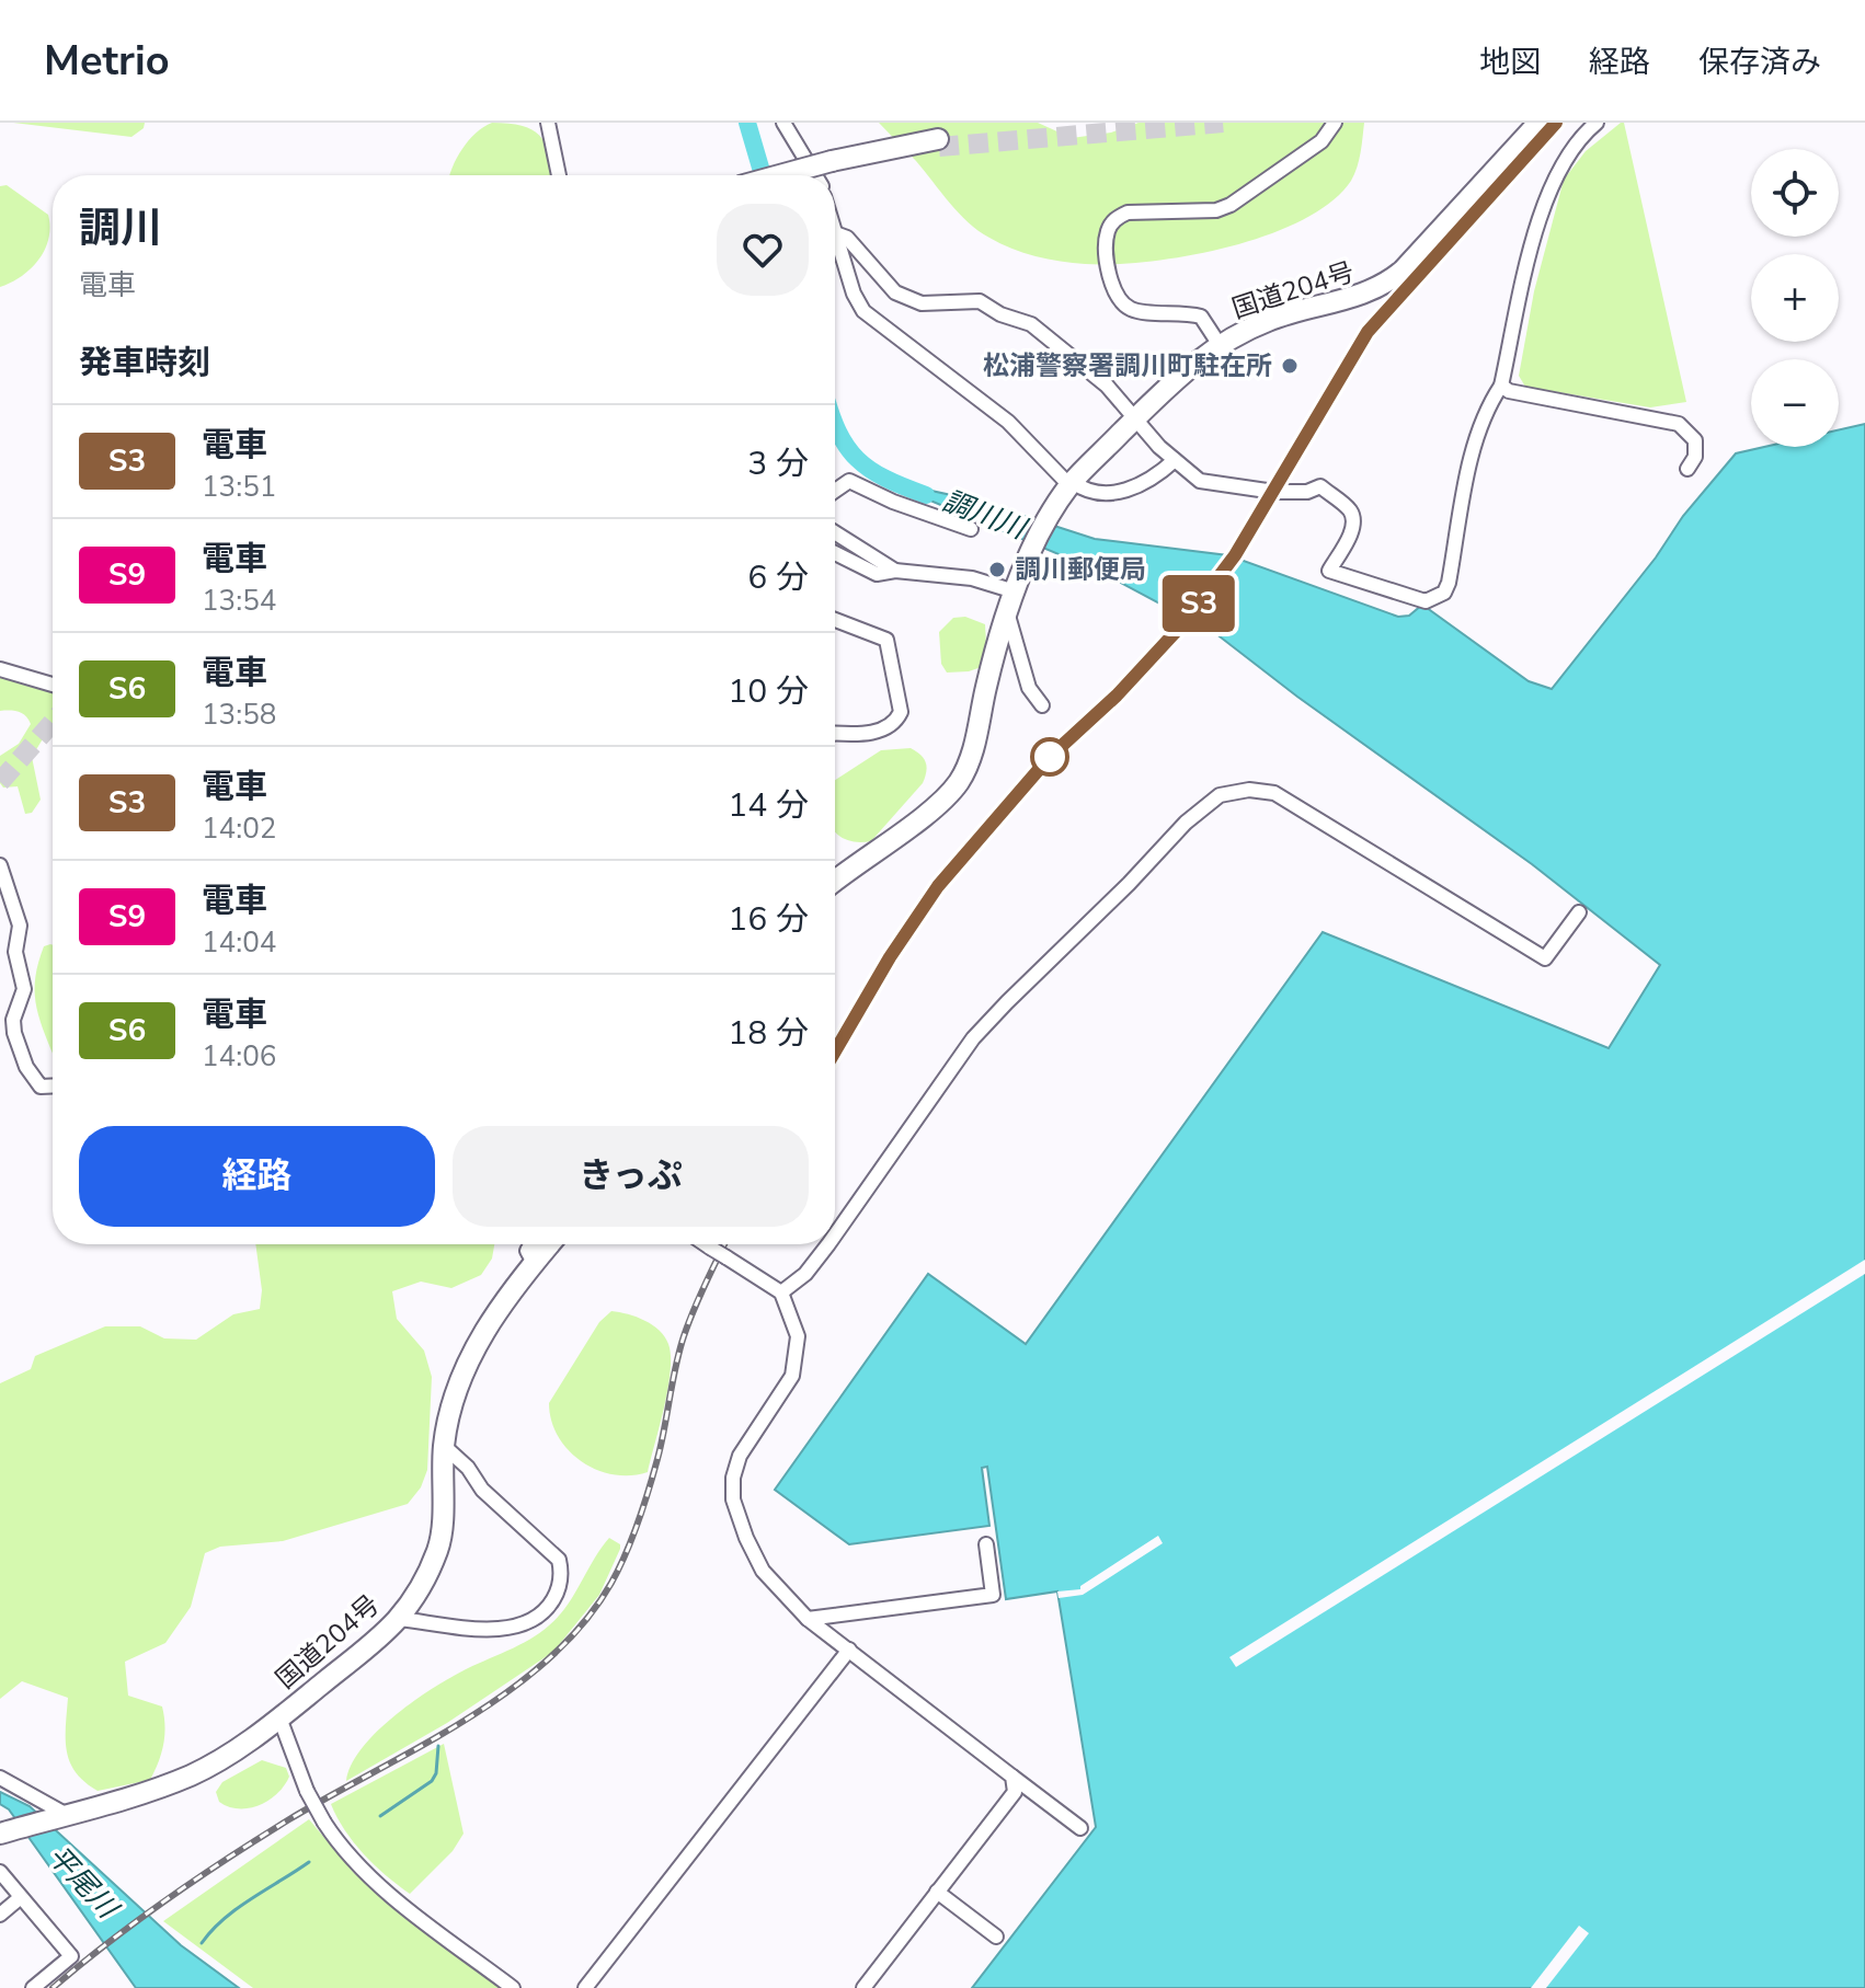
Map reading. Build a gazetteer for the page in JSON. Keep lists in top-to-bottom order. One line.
{"streets":{"highway":["国道204号"]},"water":["調川川","平尾川"],"places":["松浦警察署調川町駐在所","調川郵便局"],"page":{"header":"Metrio","nav":["地図","経路","保存済み"],"on_map":"S3","map_buttons":["+","−"],"heading":[["調川","電車"],"発車時刻"],"list":[{"mark":"S3","name":"電車","note":"13:51","value":"3 分"},{"mark":"S9","name":"電車","note":"13:54","value":"6 分"},{"mark":"S6","name":"電車","note":"13:58","value":"10 分"},{"mark":"S3","name":"電車","note":"14:02","value":"14 分"},{"mark":"S9","name":"電車","note":"14:04","value":"16 分"},{"mark":"S6","name":"電車","note":"14:06","value":"18 分"}],"buttons":["経路","きっぷ"]}}
